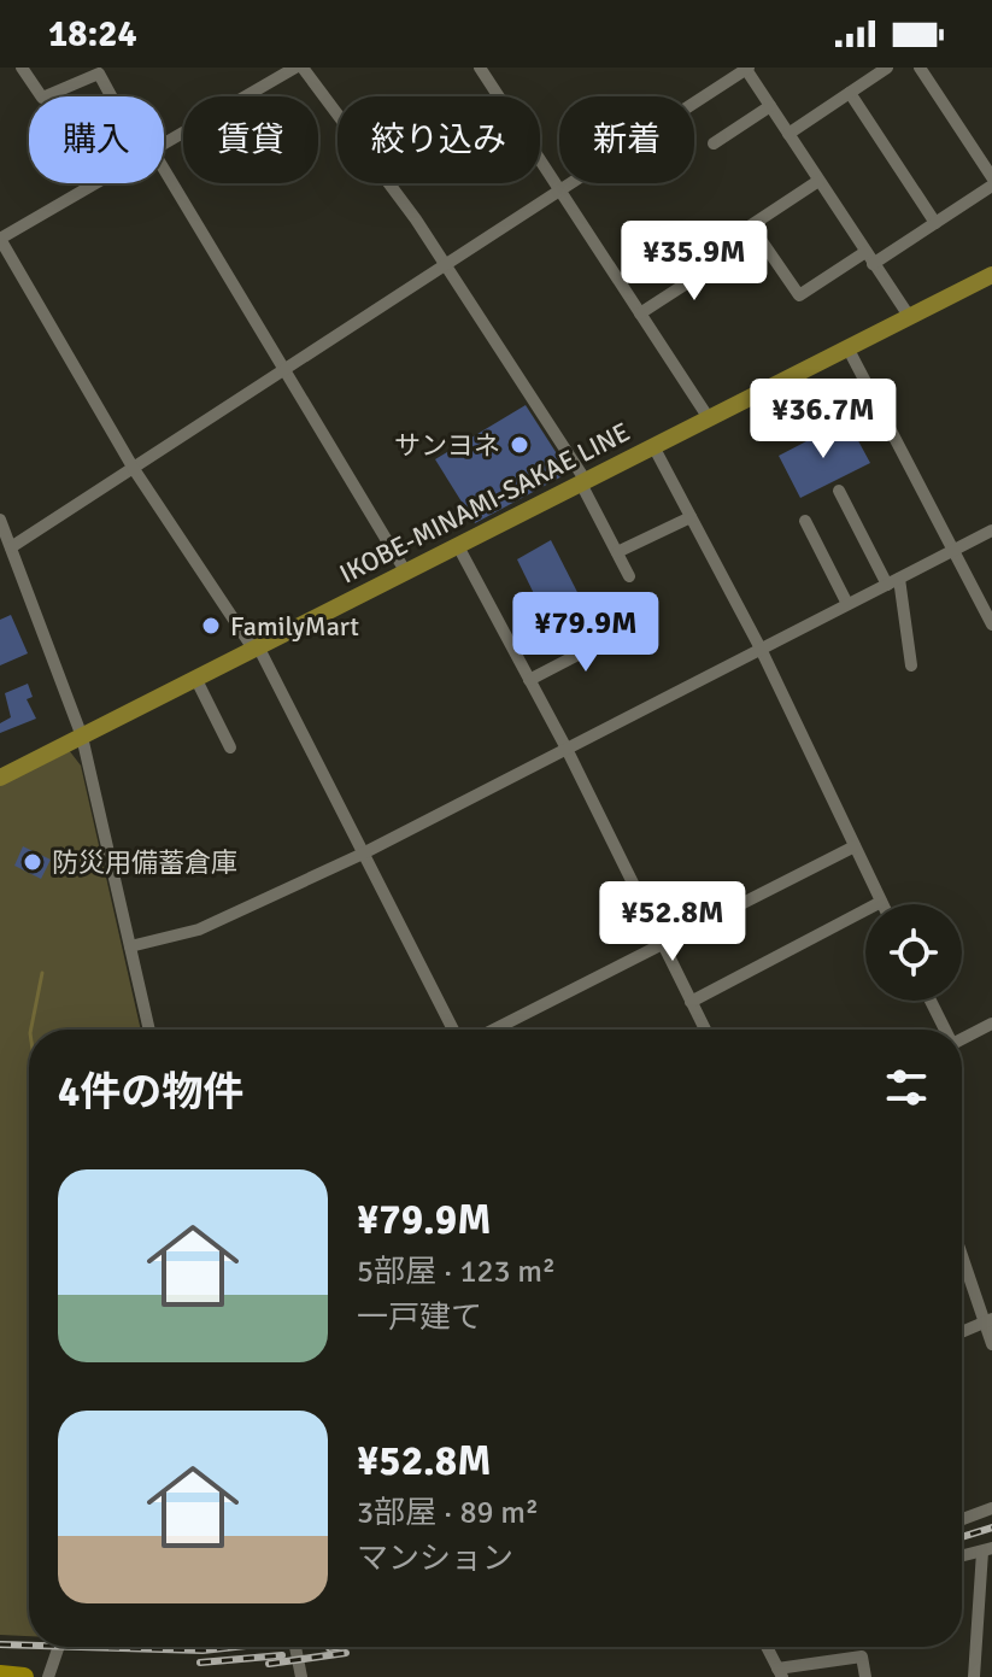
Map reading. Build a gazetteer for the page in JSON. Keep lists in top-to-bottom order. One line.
{"streets":{"main road":["IKOBE-MINAMI-SAKAE LINE"]},"places":["サンヨネ","FamilyMart","防災用備蓄倉庫"],"page":{"status":"18:24","chip":["購入","賃貸","絞り込み","新着"],"price":["¥35.9M","¥36.7M","¥79.9M","¥52.8M"],"heading":"4件の物件","list":[{"name":"¥79.9M","note":"5部屋 · 123 m² · 一戸建て"},{"name":"¥52.8M","note":"3部屋 · 89 m² · マンション"}]}}
